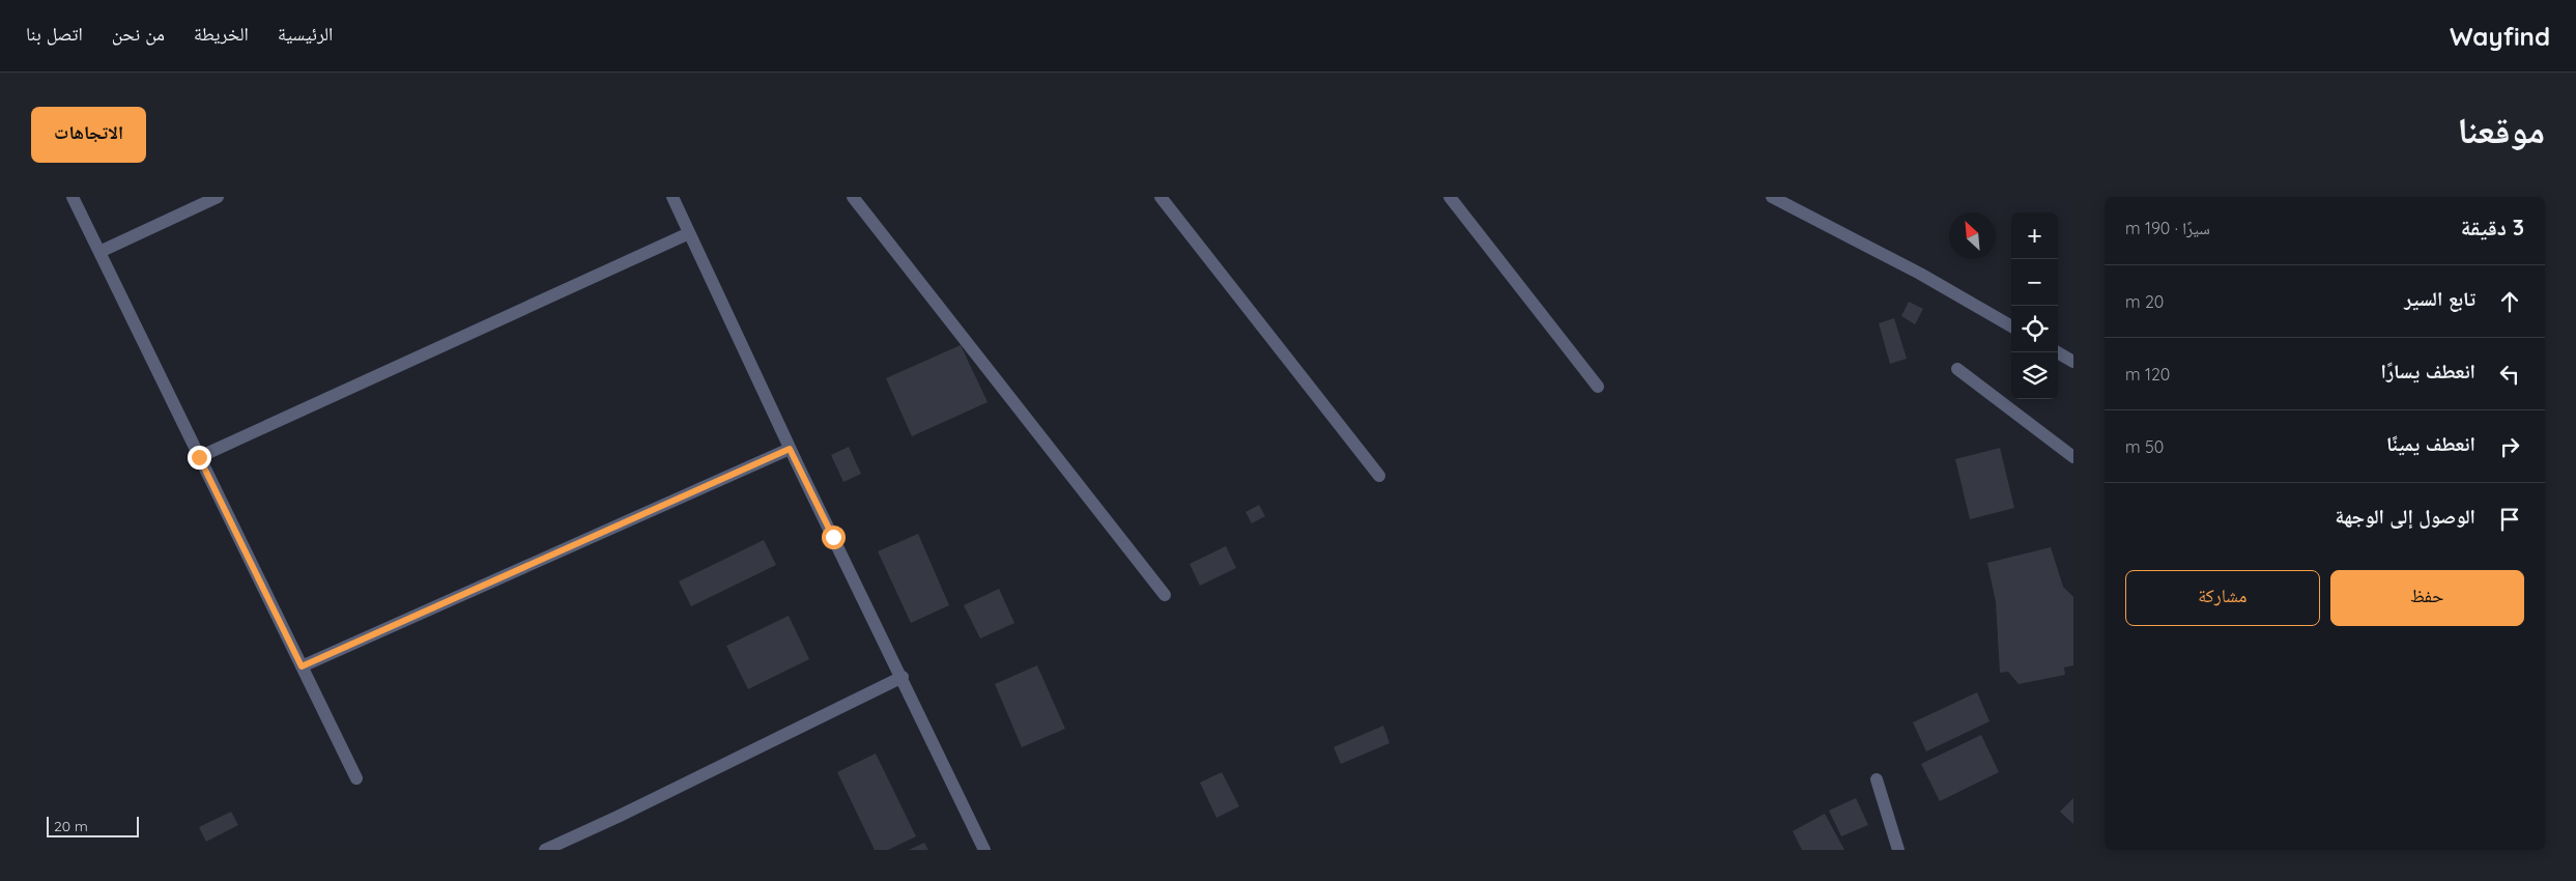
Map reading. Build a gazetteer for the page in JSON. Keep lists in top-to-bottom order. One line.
{"scale_bar":"20 m","north":"top left","page":{"header":"Wayfind","nav":["الرئيسية","الخريطة","من نحن","اتصل بنا"],"title":"موقعنا","buttons":["الاتجاهات",["حفظ","مشاركة"]],"heading":["3 دقيقة","سيرًا · 190 m"],"map_buttons":["+","−"],"list":[["تابع السير","20 m"],["انعطف يسارًا","120 m"],["انعطف يمينًا","50 m"],"الوصول إلى الوجهة"],"scale":"20 m"}}
